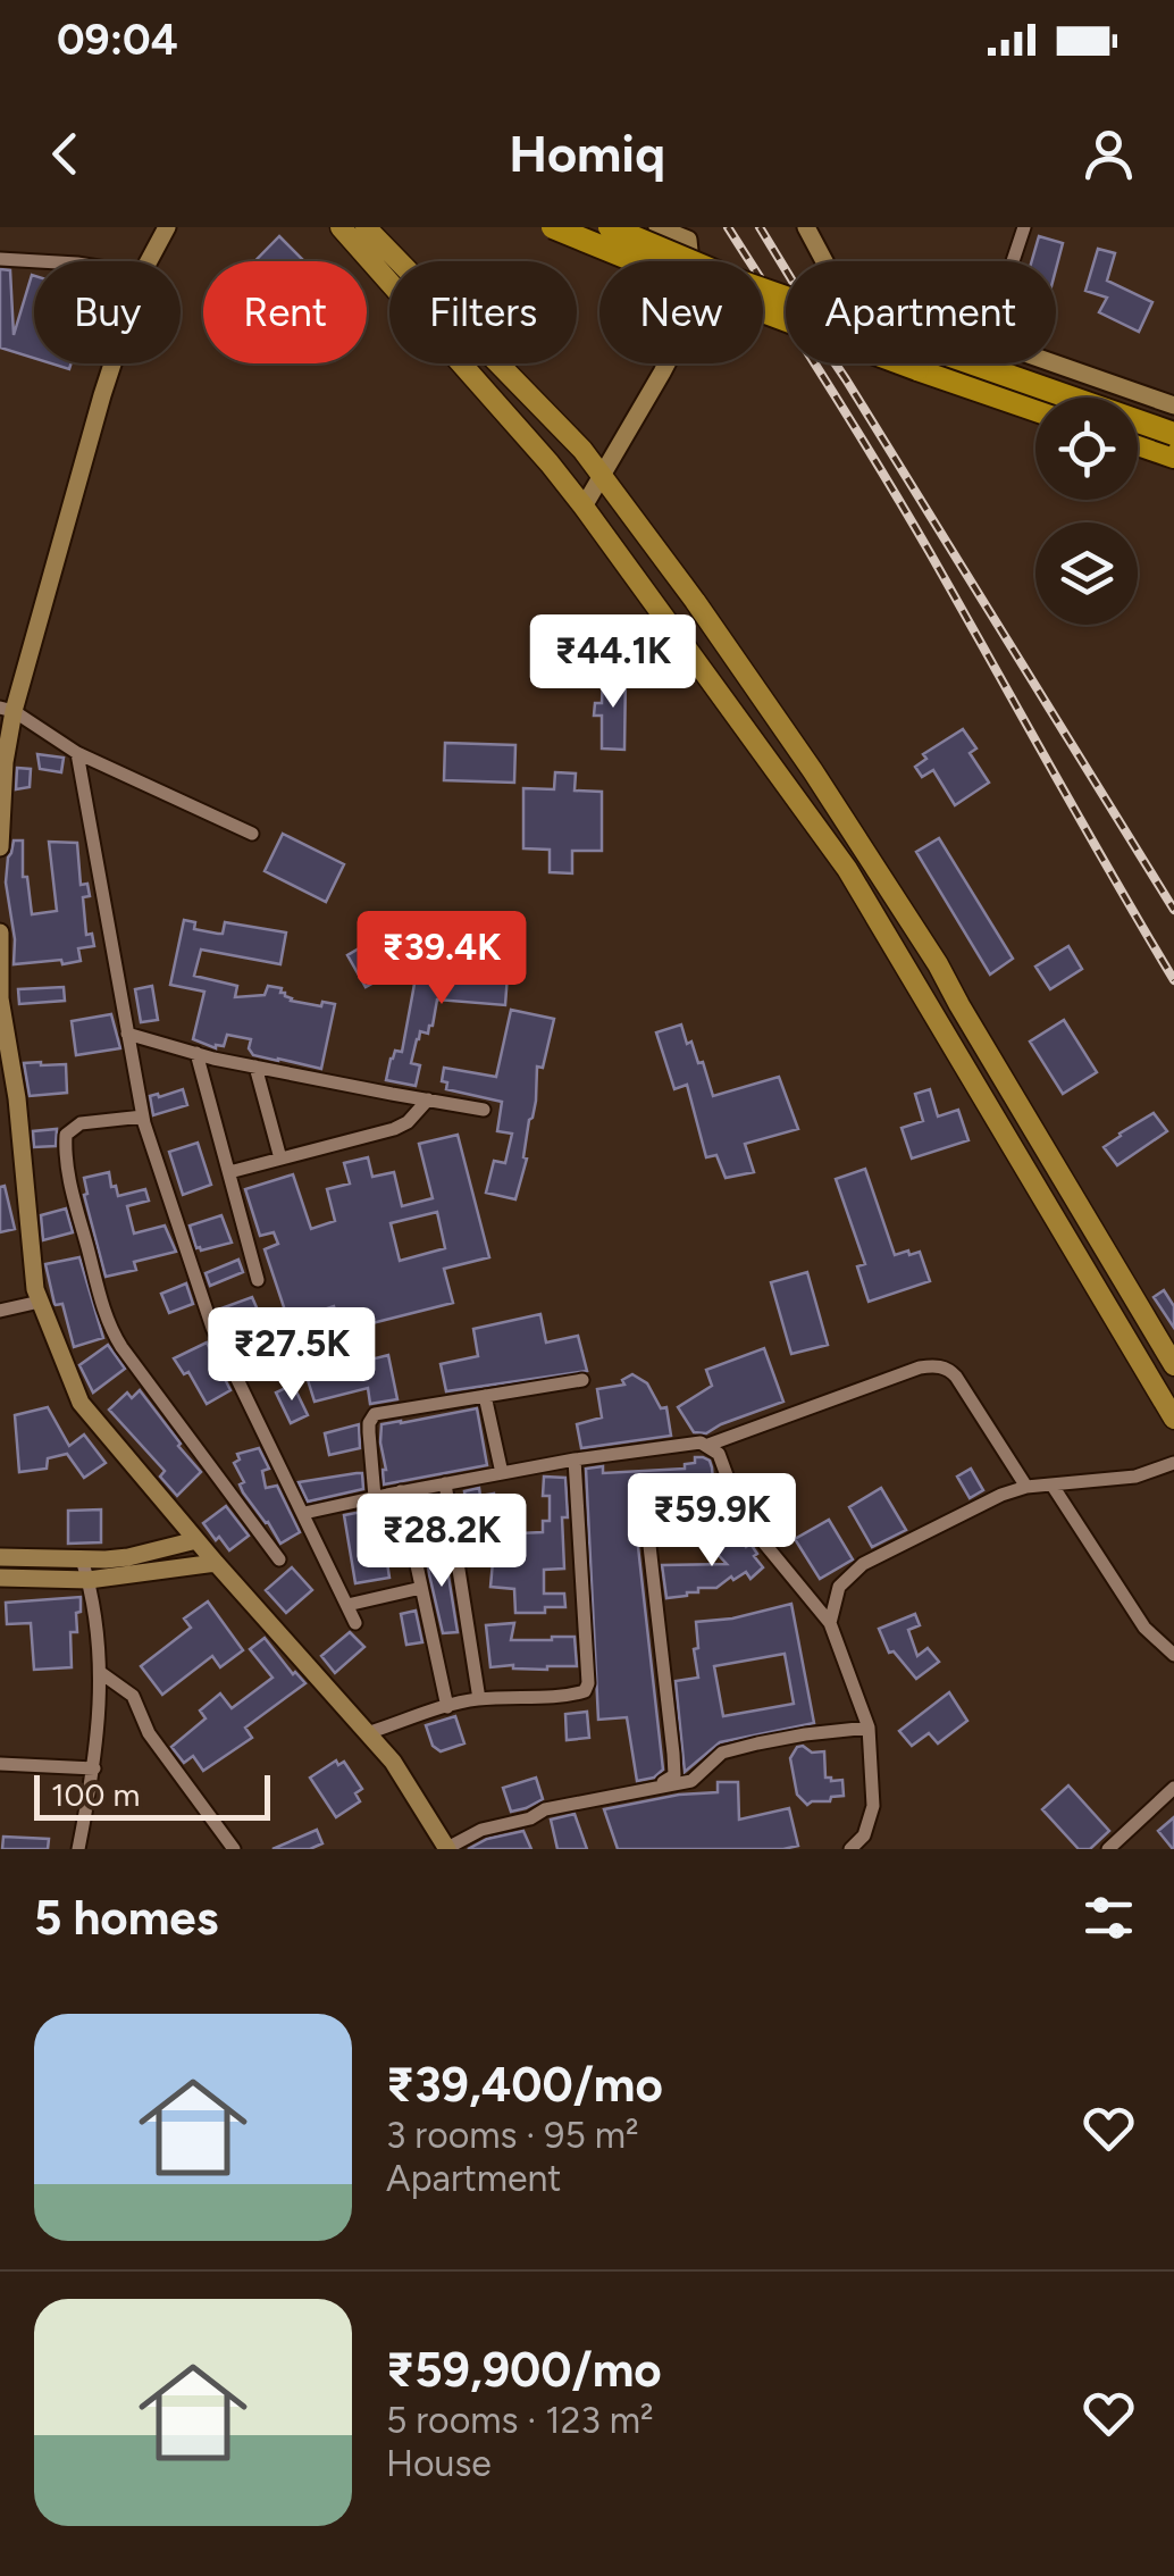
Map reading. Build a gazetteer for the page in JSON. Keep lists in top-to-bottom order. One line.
{"scale_bar":"100 m","page":{"status":"09:04","header":"Homiq","chip":["Buy","Rent","Filters","New","Apartment"],"price":["₹44.1K","₹39.4K","₹27.5K","₹59.9K","₹28.2K"],"scale":"100 m","heading":"5 homes","list":[{"name":"₹39,400/mo","note":"3 rooms · 95 m² · Apartment"},{"name":"₹59,900/mo","note":"5 rooms · 123 m² · House"}]}}
